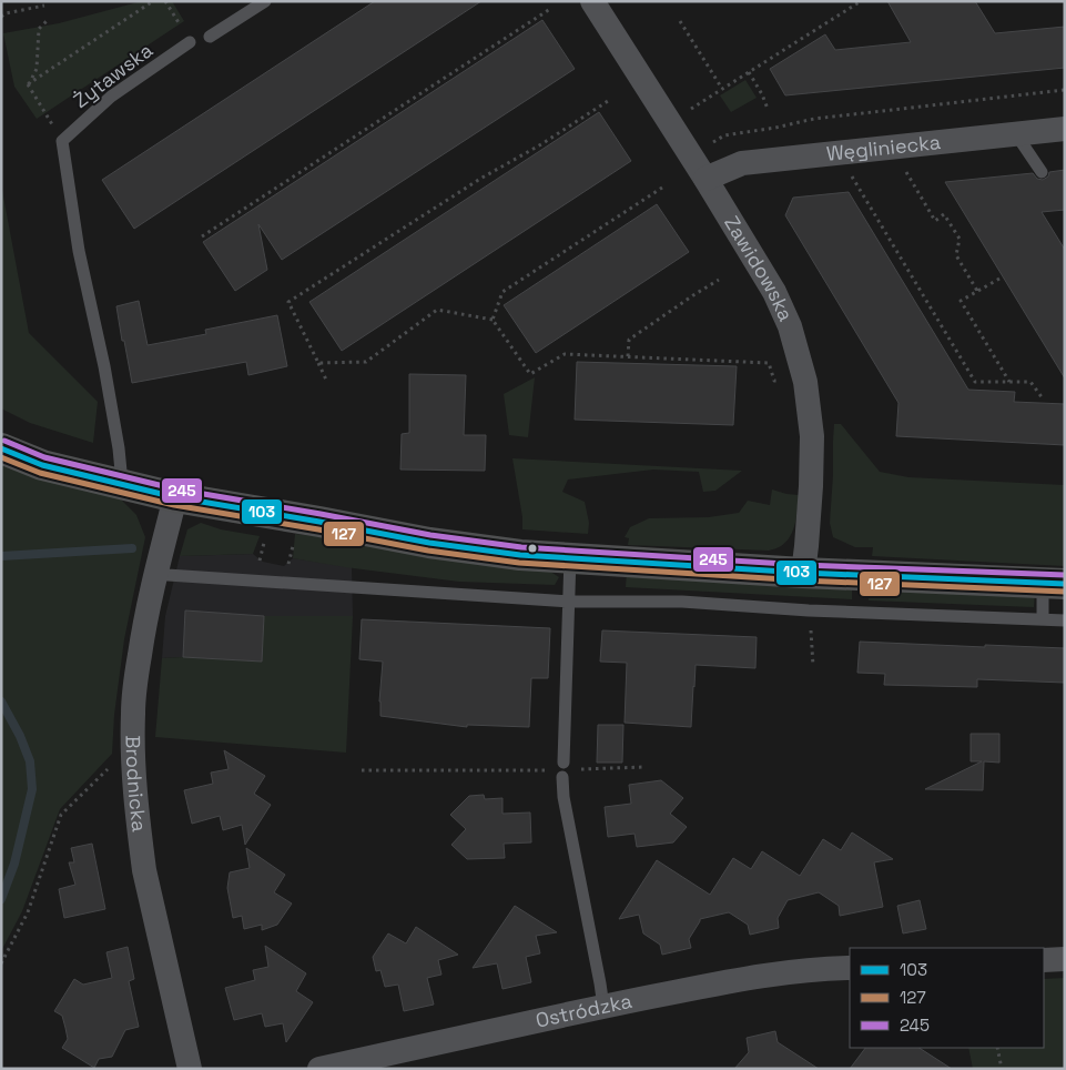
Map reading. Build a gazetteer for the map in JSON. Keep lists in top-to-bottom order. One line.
{"streets":{"street":["Węgliniecka","Zawidowska","Brodnicka","Ostródzka"],"lane":["Żytawska"]},"crossings":[["Węgliniecka","Zawidowska"]],"lines":["transit line 245","transit line 103","transit line 127"],"legend":["103","127","245"]}
